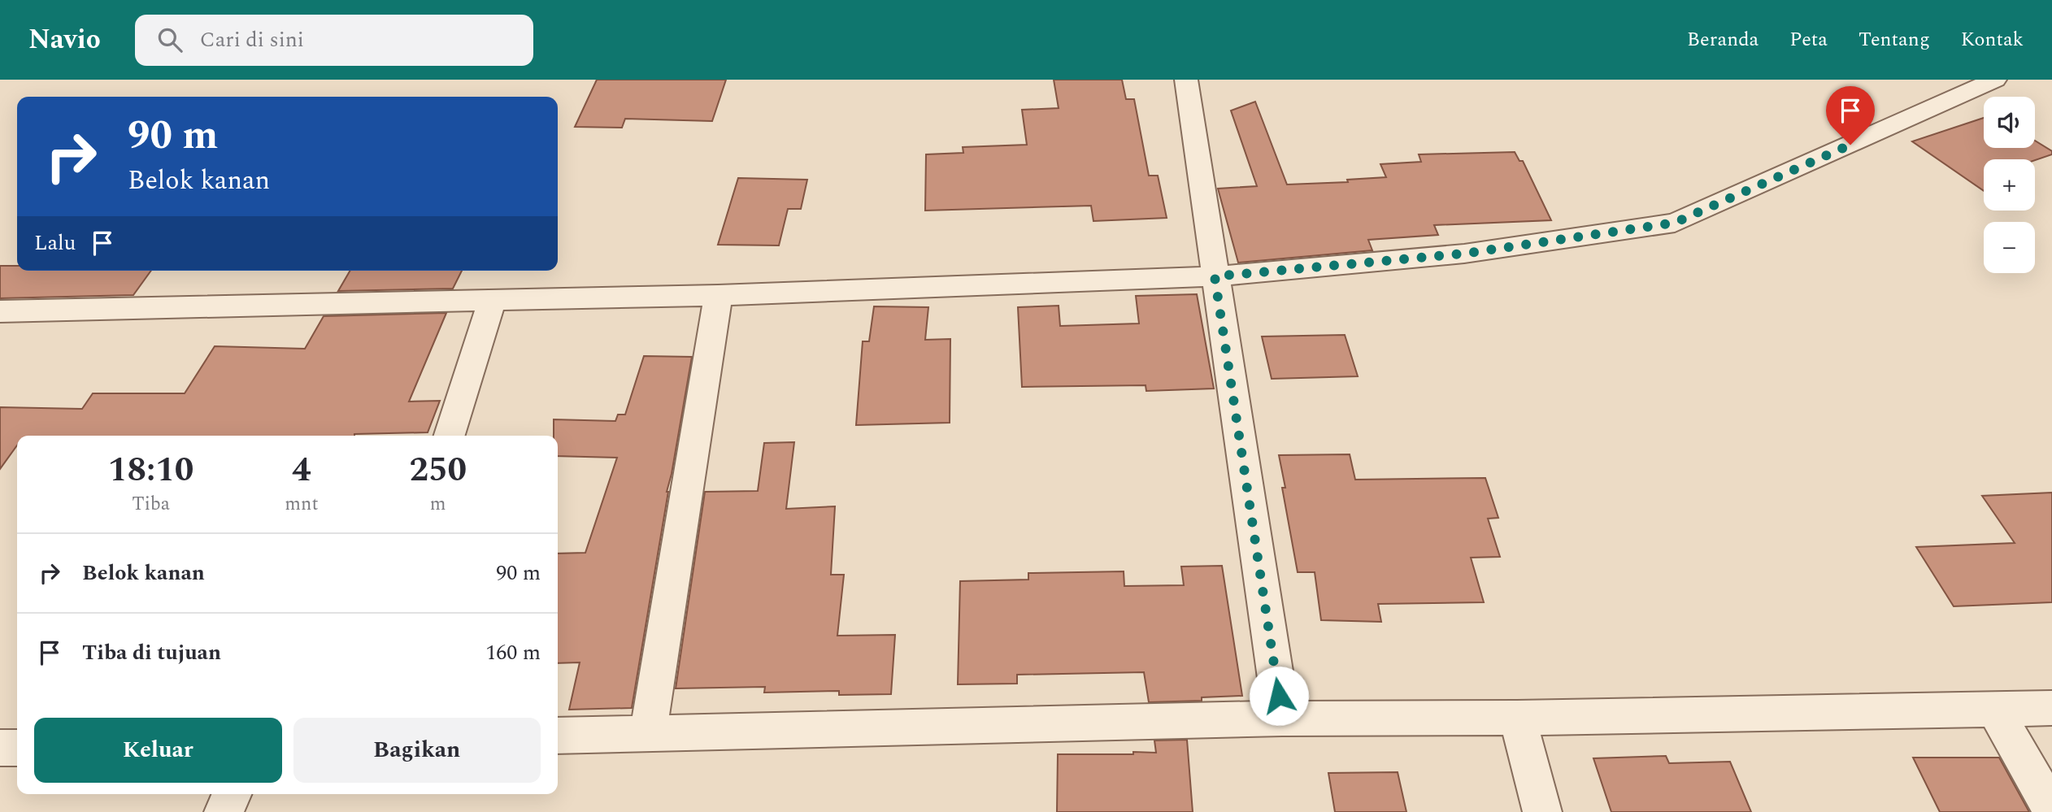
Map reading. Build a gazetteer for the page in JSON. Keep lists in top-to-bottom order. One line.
{"page":{"header":"Navio","search":"Cari di sini","nav":["Beranda","Peta","Tentang","Kontak"],"map_buttons":["+","−"],"turn":["90 m","Belok kanan"],"then":"Lalu","eta":["18:10","Tiba","4","mnt","250","m"],"list":[{"name":"Belok kanan","value":"90 m"},{"name":"Tiba di tujuan","value":"160 m"}],"buttons":["Keluar","Bagikan"]}}
